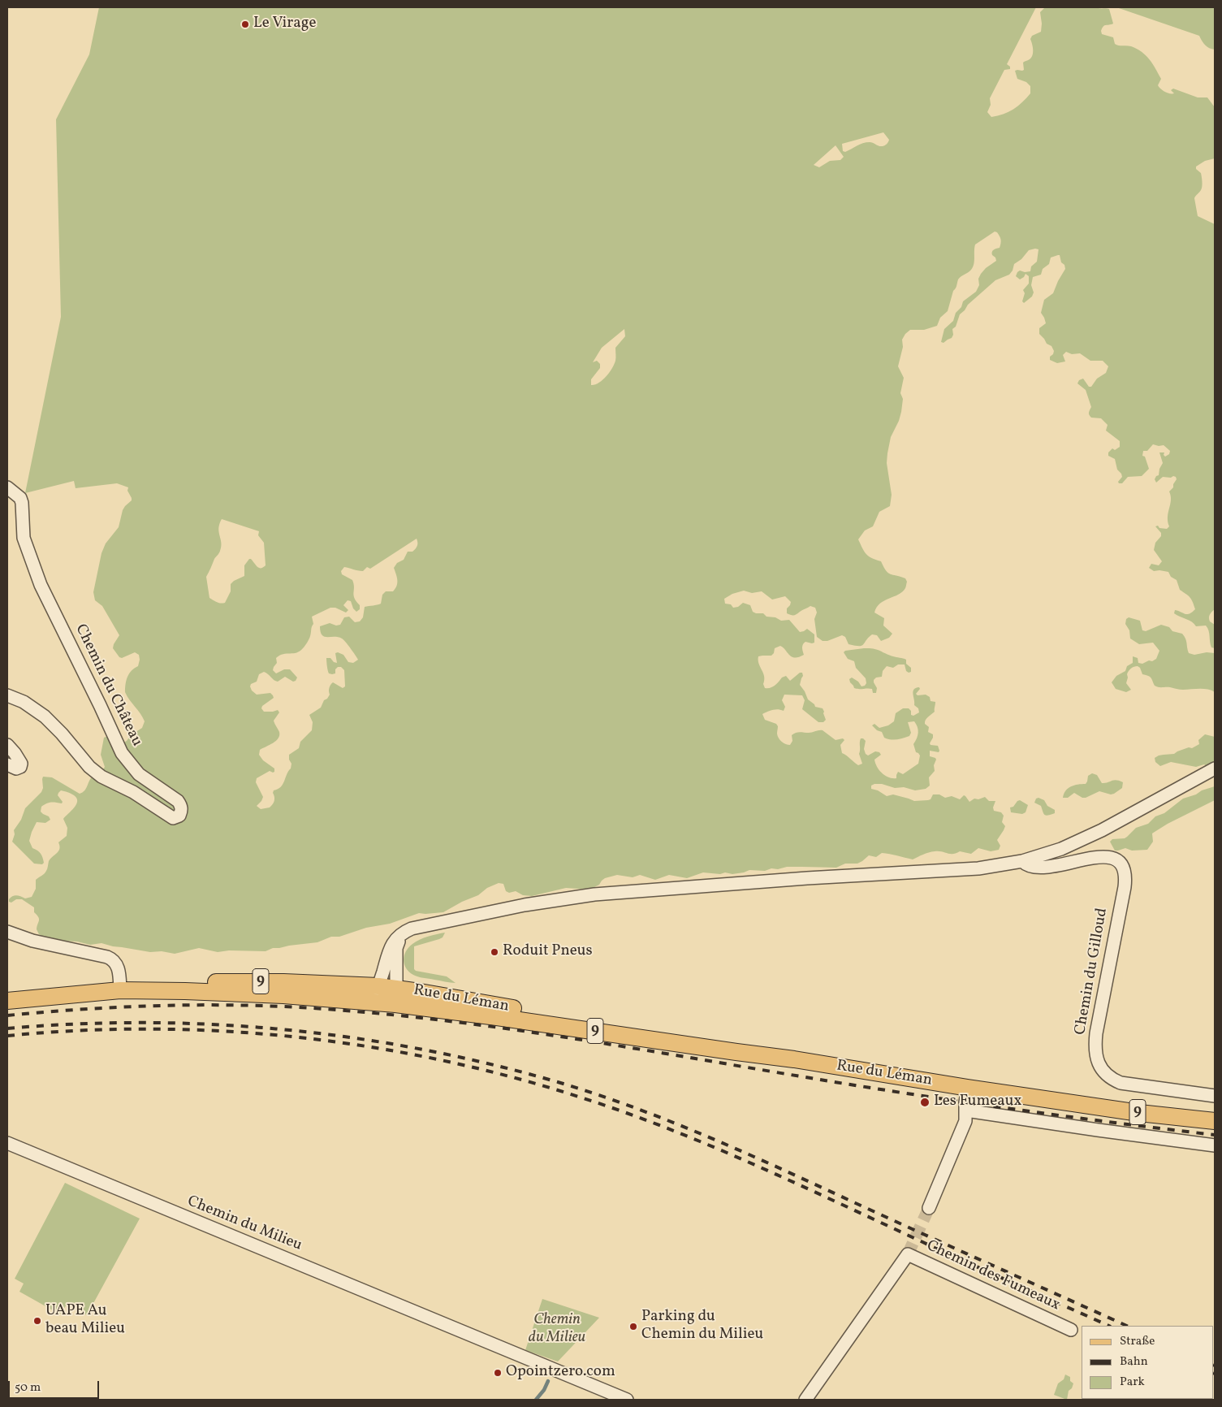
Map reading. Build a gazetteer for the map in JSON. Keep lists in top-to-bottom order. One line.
{"streets":{"main road":["9","Rue du Léman"],"street":["Chemin du Château","Chemin du Gilloud","Chemin du Milieu","Chemin des Fumeaux"]},"parks":["Chemin du Milieu"],"places":["Le Virage","Roduit Pneus","Les Fumeaux","UAPE Au beau Milieu","Parking du Chemin du Milieu","Opointzero.com"],"legend":["Straße","Bahn","Park"],"scale_bar":"50 m"}
